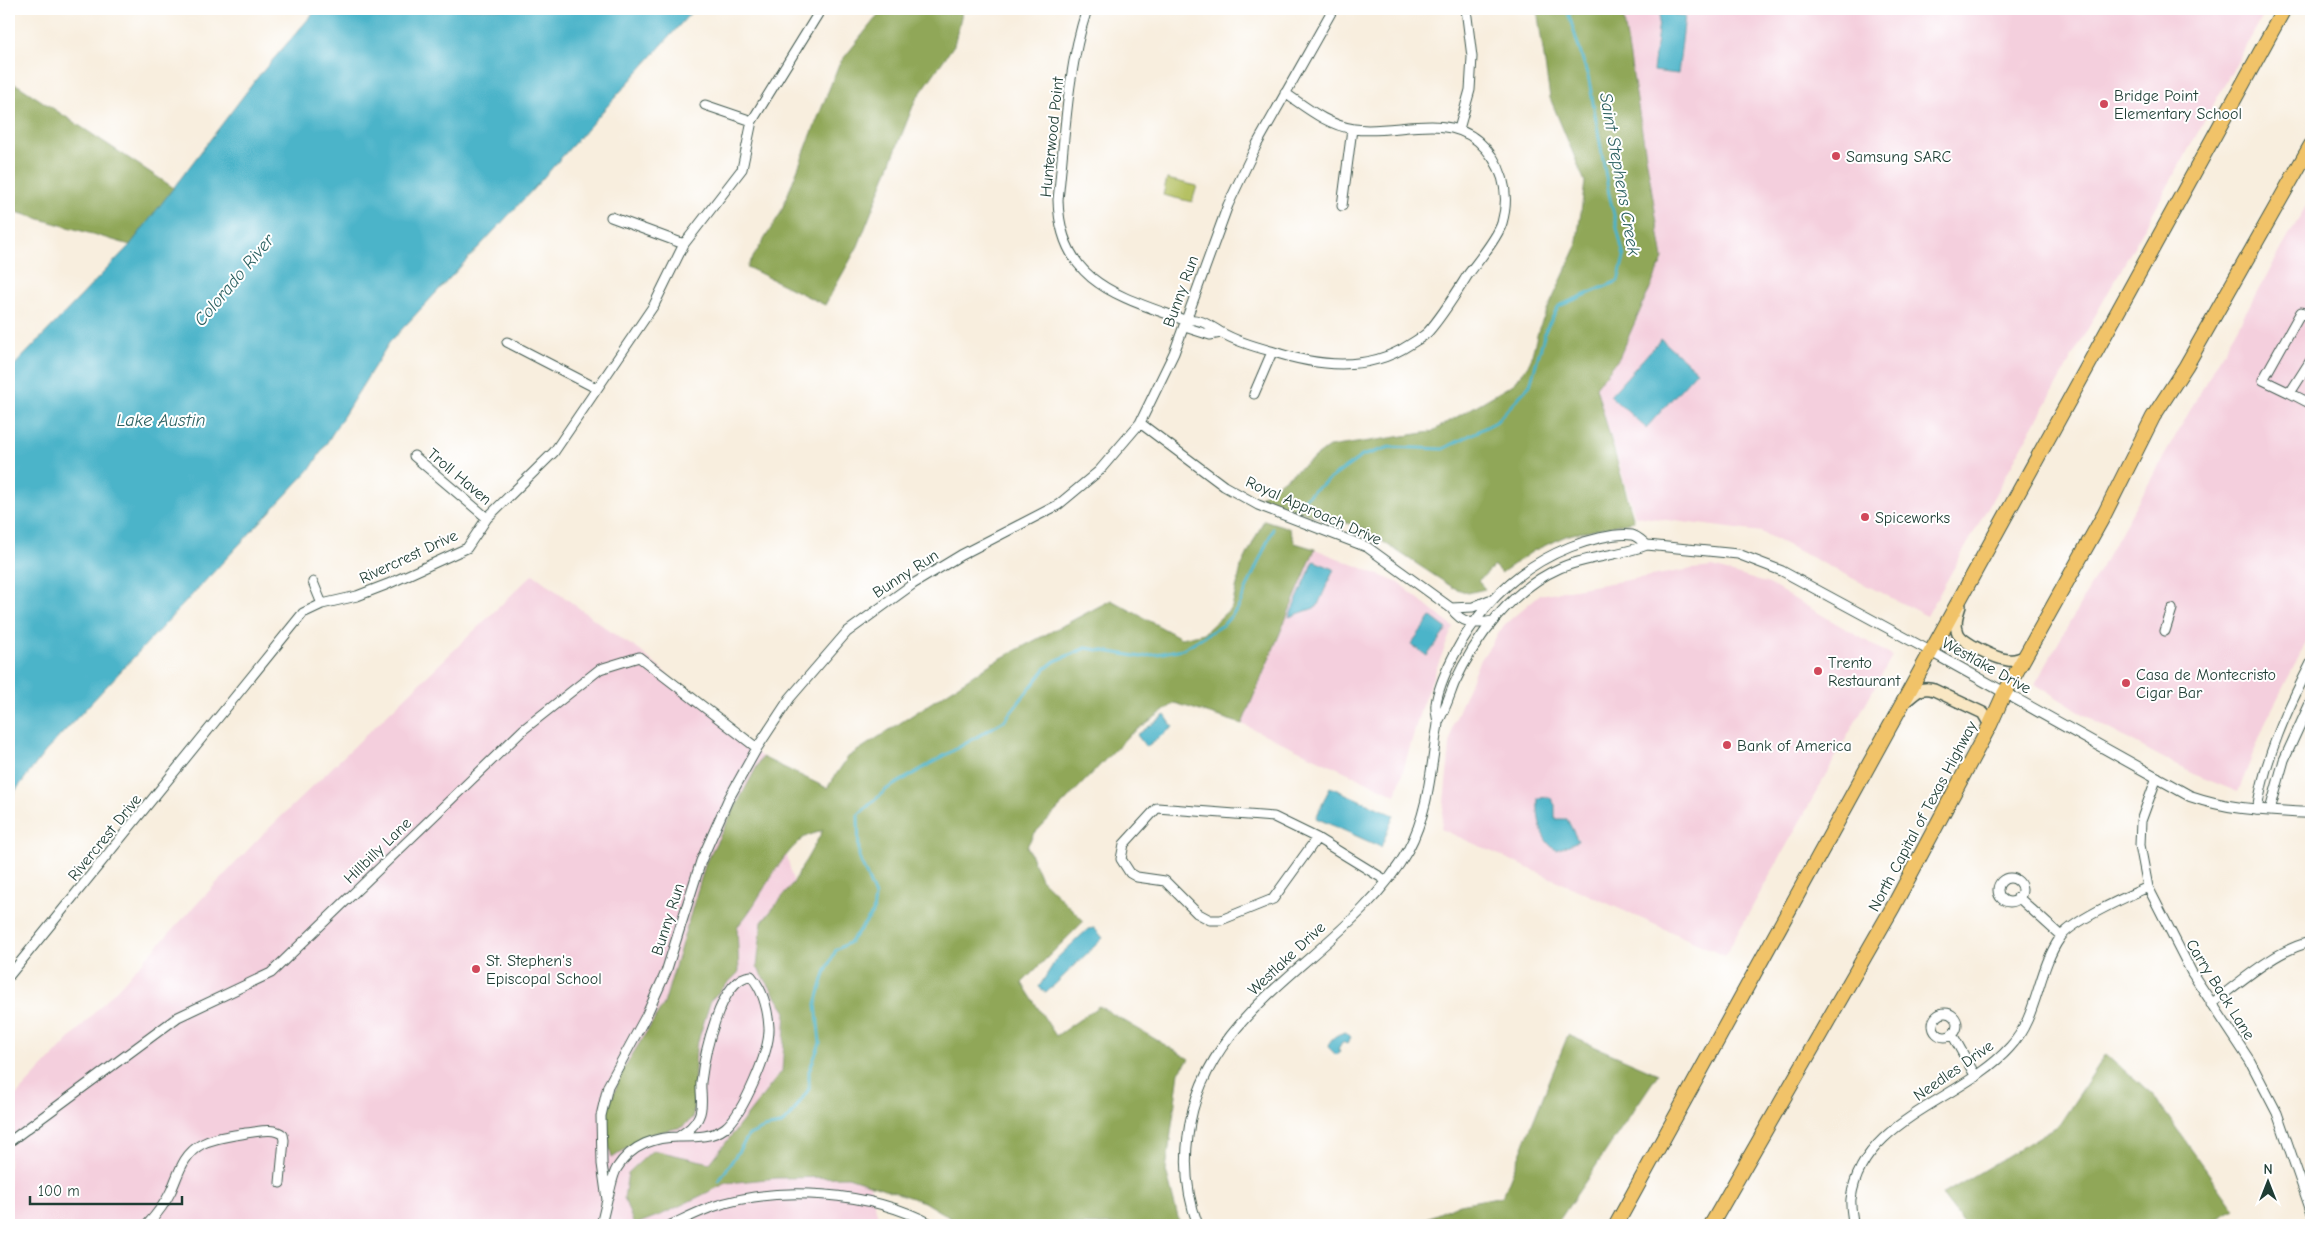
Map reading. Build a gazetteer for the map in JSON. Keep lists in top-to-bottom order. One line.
{"streets":{"highway":["North Capital of Texas Highway"],"street":["Hunterwood Point","Bunny Run","Troll Haven","Royal Approach Drive","Rivercrest Drive","Westlake Drive","Hillbilly Lane","Carry Back Lane","Needles Drive"]},"crossings":[["Hunterwood Point","Bunny Run"],["Bunny Run","Royal Approach Drive"],["Bunny Run","Hillbilly Lane"],["Troll Haven","Rivercrest Drive"],["Royal Approach Drive","Westlake Drive"],["Westlake Drive","North Capital of Texas Highway"],["Westlake Drive","Carry Back Lane"],["Carry Back Lane","Needles Drive"]],"water":["Saint Stephens Creek","Colorado River","Lake Austin"],"places":["Bridge Point Elementary School","Samsung SARC","Spiceworks","Trento Restaurant","Casa de Montecristo Cigar Bar","Bank of America","St. Stephen's Episcopal School"],"scale_bar":"100 m","north":"top"}
